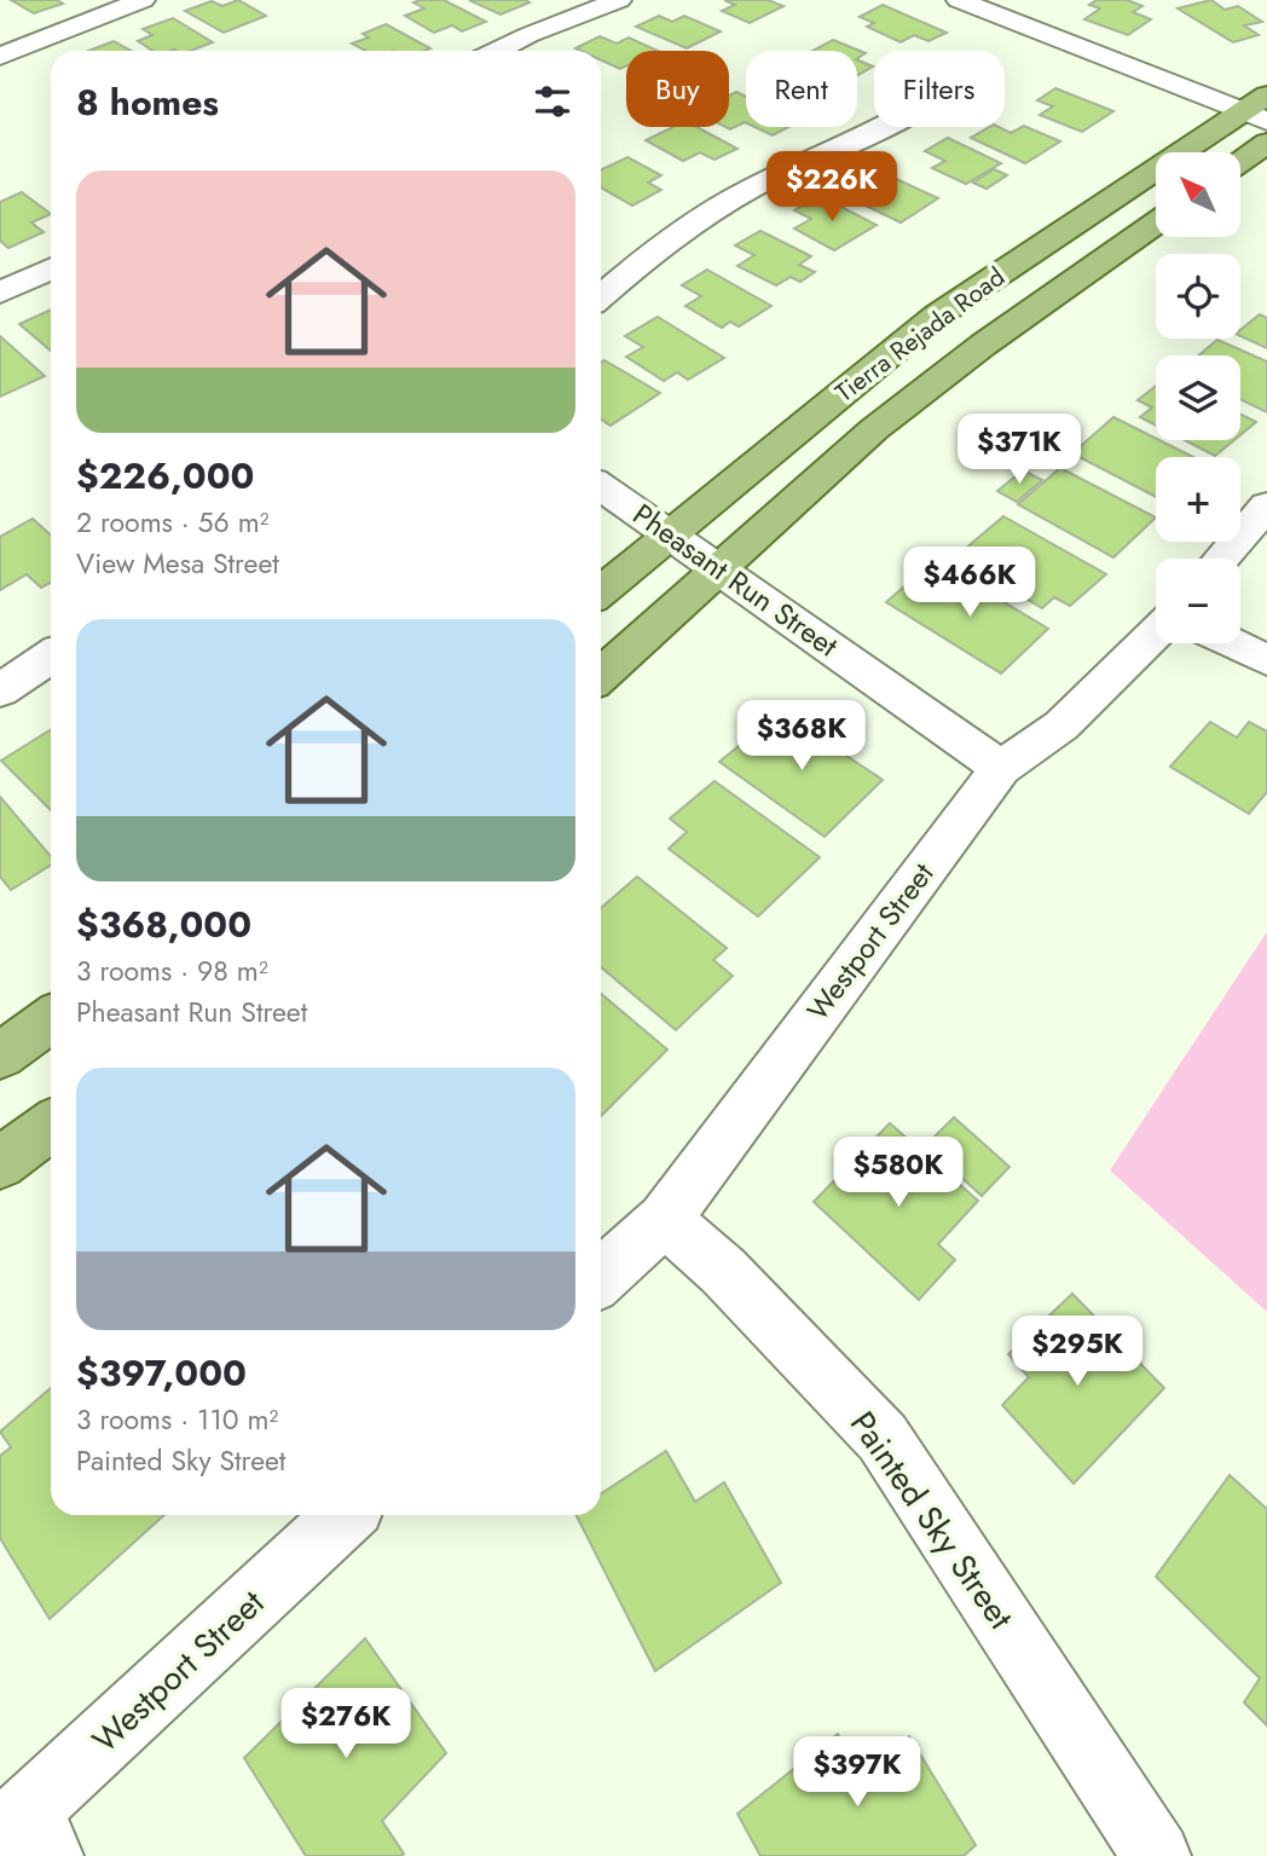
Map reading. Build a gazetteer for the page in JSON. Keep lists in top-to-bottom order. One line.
{"streets":{"main road":["Tierra Rejada Road"],"street":["Pheasant Run Street","Westport Street","Painted Sky Street"]},"crossings":[["Tierra Rejada Road","Pheasant Run Street"],["Pheasant Run Street","Westport Street"],["Westport Street","Painted Sky Street"]],"north":"top left","page":{"chip":["Buy","Rent","Filters"],"heading":"8 homes","price":["$226K","$371K","$466K","$368K","$580K","$295K","$276K","$397K"],"map_buttons":["+","−"],"list":[{"name":"$226,000","note":"2 rooms · 56 m² · View Mesa Street"},{"name":"$368,000","note":"3 rooms · 98 m² · Pheasant Run Street"},{"name":"$397,000","note":"3 rooms · 110 m² · Painted Sky Street"}]}}
